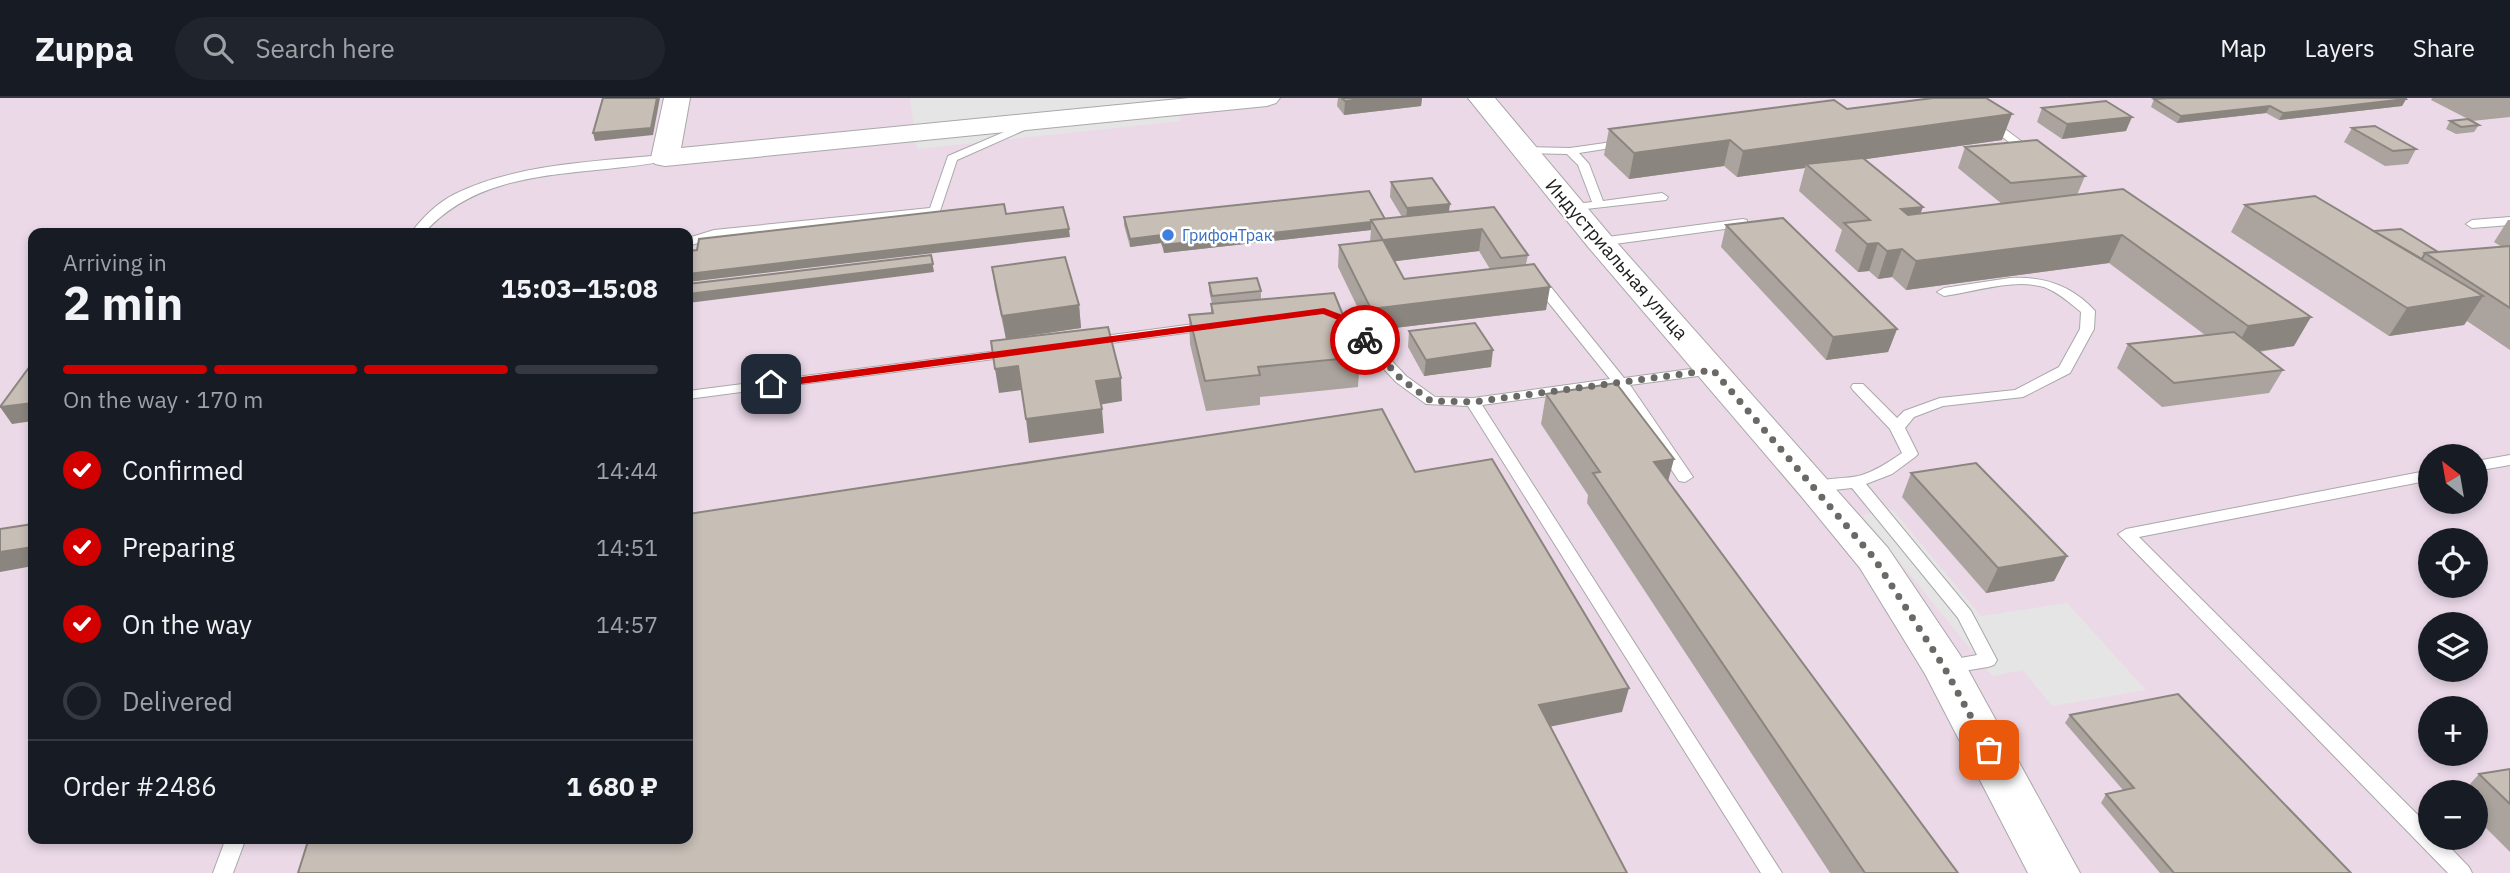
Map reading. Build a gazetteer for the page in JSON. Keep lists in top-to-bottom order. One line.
{"streets":{"street":["Индустриальная улица"]},"places":["ГрифонТрак"],"north":"top left","page":{"header":"Zuppa","search":"Search here","nav":["Map","Layers","Share"],"heading":["2 min","Arriving in","15:03–15:08"],"panel":["Order #2486","1 680 ₽"],"bar":"On the way · 170 m","list":[["Confirmed","14:44"],["Preparing","14:51"],["On the way","14:57"],"Delivered"],"map_buttons":["+","−"]}}
